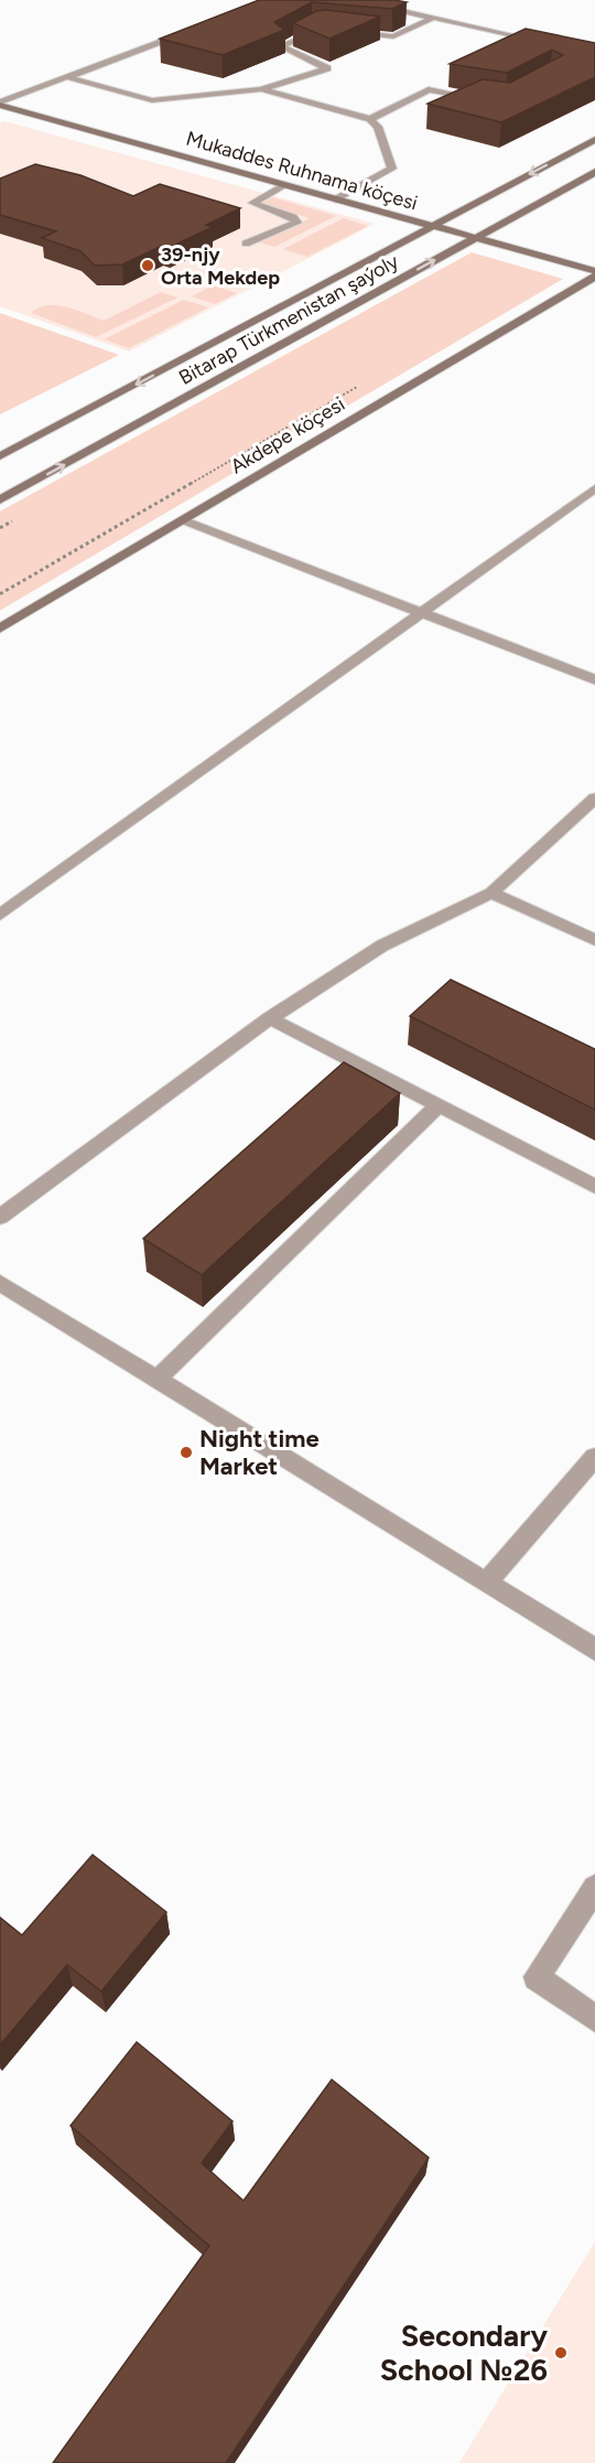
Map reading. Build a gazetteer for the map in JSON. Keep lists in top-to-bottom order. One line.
{"streets":{"main road":["Mukaddes Ruhnama köçesi","Bitarap Türkmenistan şaýoly","Akdepe köçesi"]},"crossings":[["Mukaddes Ruhnama köçesi","Bitarap Türkmenistan şaýoly"]],"places":["39-njy Orta Mekdep","Night time Market","Secondary School №26"]}
